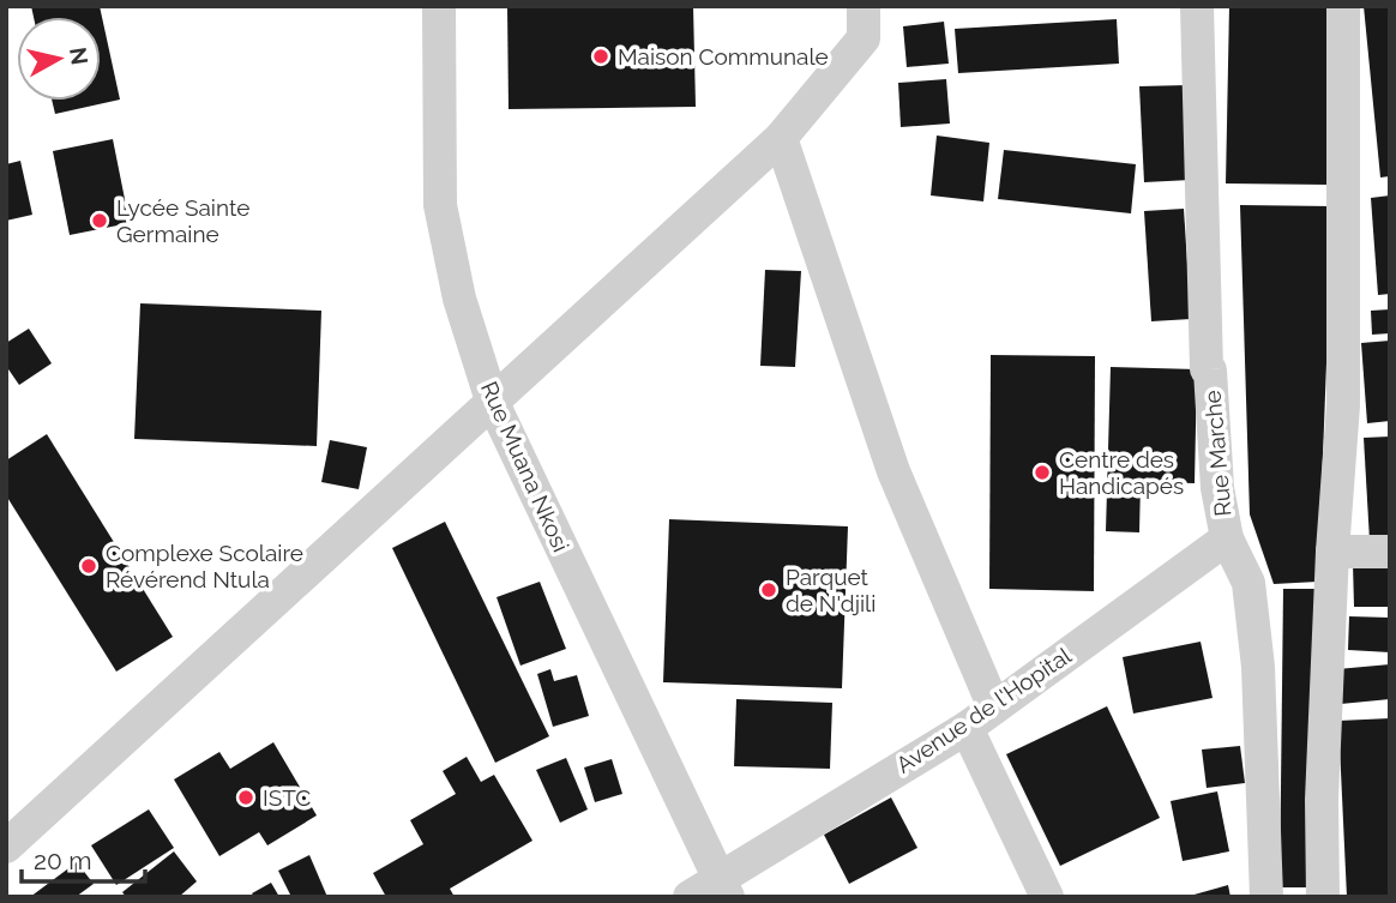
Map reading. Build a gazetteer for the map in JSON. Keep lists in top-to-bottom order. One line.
{"streets":{"street":["Rue Marche","Rue Muana Nkosi","Avenue de l'Hopital"]},"crossings":[["Rue Marche","Avenue de l'Hopital"],["Rue Muana Nkosi","Avenue de l'Hopital"]],"places":["Maison Communale","Lycée Sainte Germaine","Centre des Handicapés","Complexe Scolaire Révérend Ntula","Parquet de N'djili","ISTC"],"scale_bar":"20 m","north":"right"}
